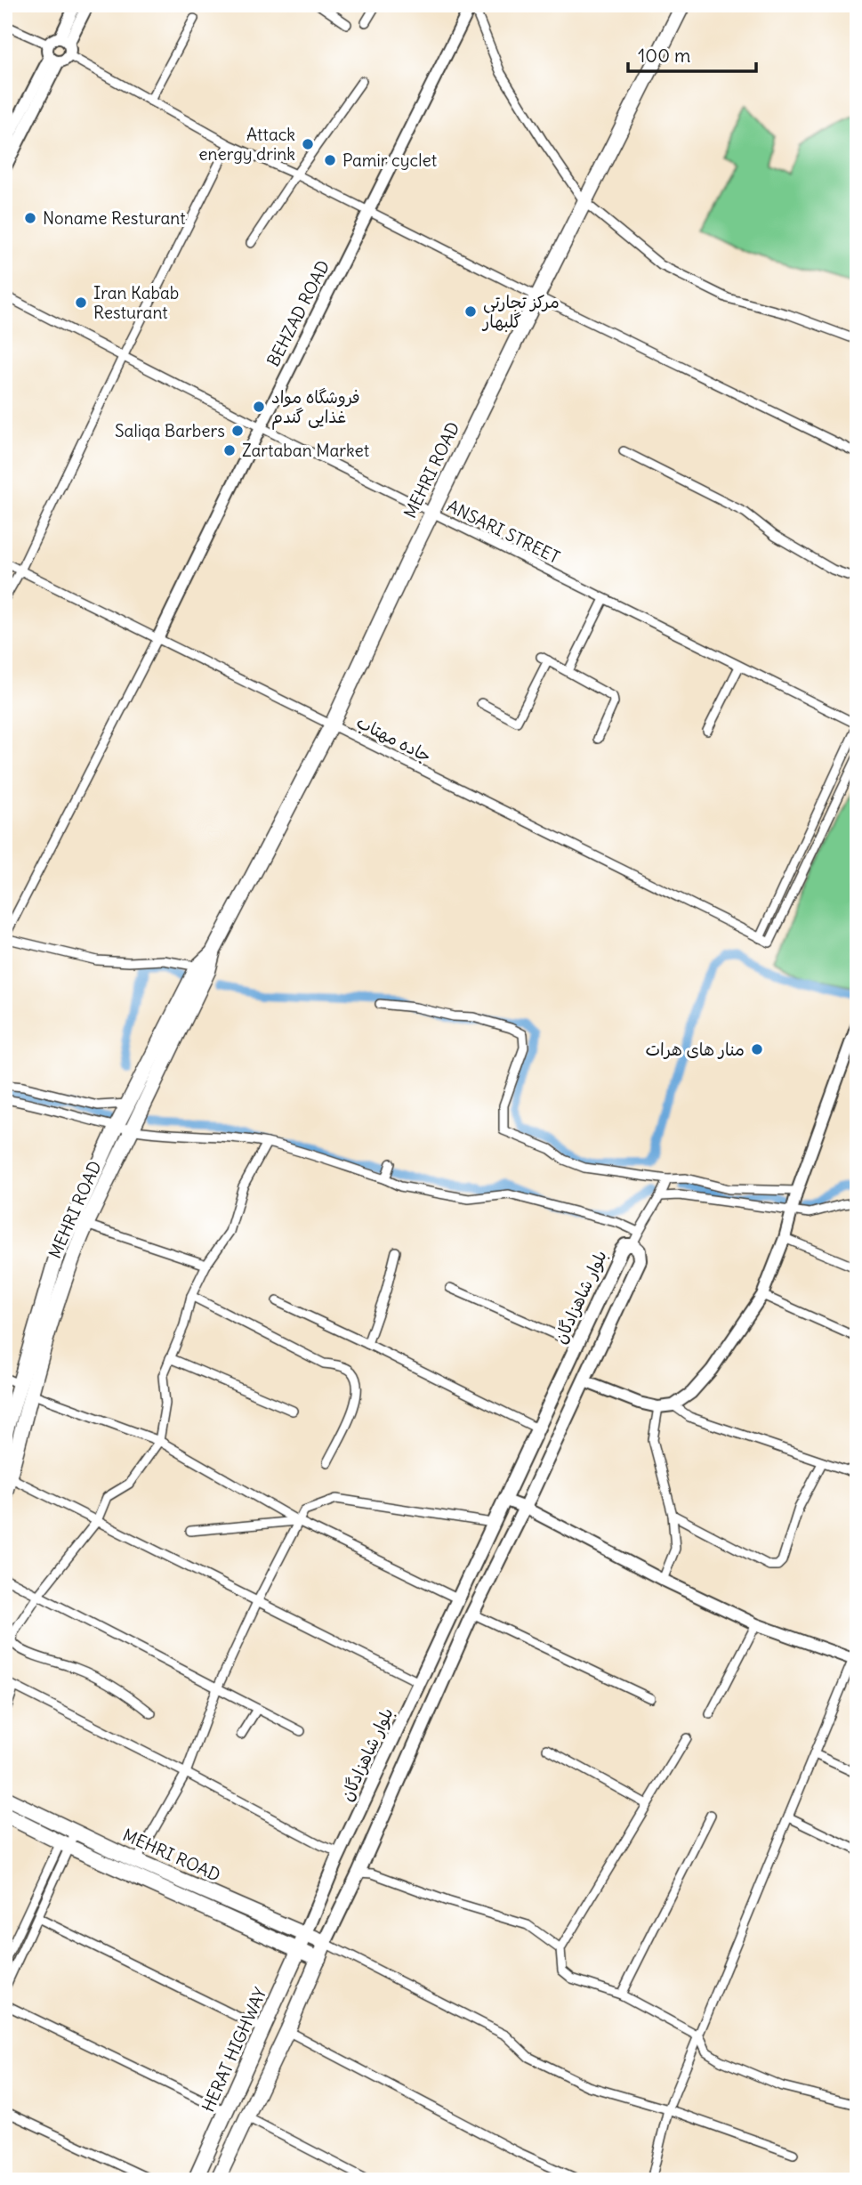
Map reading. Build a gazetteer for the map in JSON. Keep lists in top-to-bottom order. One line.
{"streets":{"highway":["MEHRI ROAD","HERAT HIGHWAY"],"main road":["بلوار شاهزادگان"],"street":["BEHZAD ROAD","ANSARI STREET","جاده مهتاب"]},"crossings":[["BEHZAD ROAD","ANSARI STREET"],["BEHZAD ROAD","جاده مهتاب"],["MEHRI ROAD","ANSARI STREET"],["MEHRI ROAD","جاده مهتاب"],["MEHRI ROAD","بلوار شاهزادگان"],["MEHRI ROAD","HERAT HIGHWAY"],["بلوار شاهزادگان","HERAT HIGHWAY"]],"places":["Attack energy drink","Pamir cyclet","Noname Resturant","Iran Kabab Resturant","مرکز تجارتی گلبهار","فروشگاه مواد غذایی گندم","Saliqa Barbers","Zartaban Market","منار های هرات"],"scale_bar":"100 m"}
